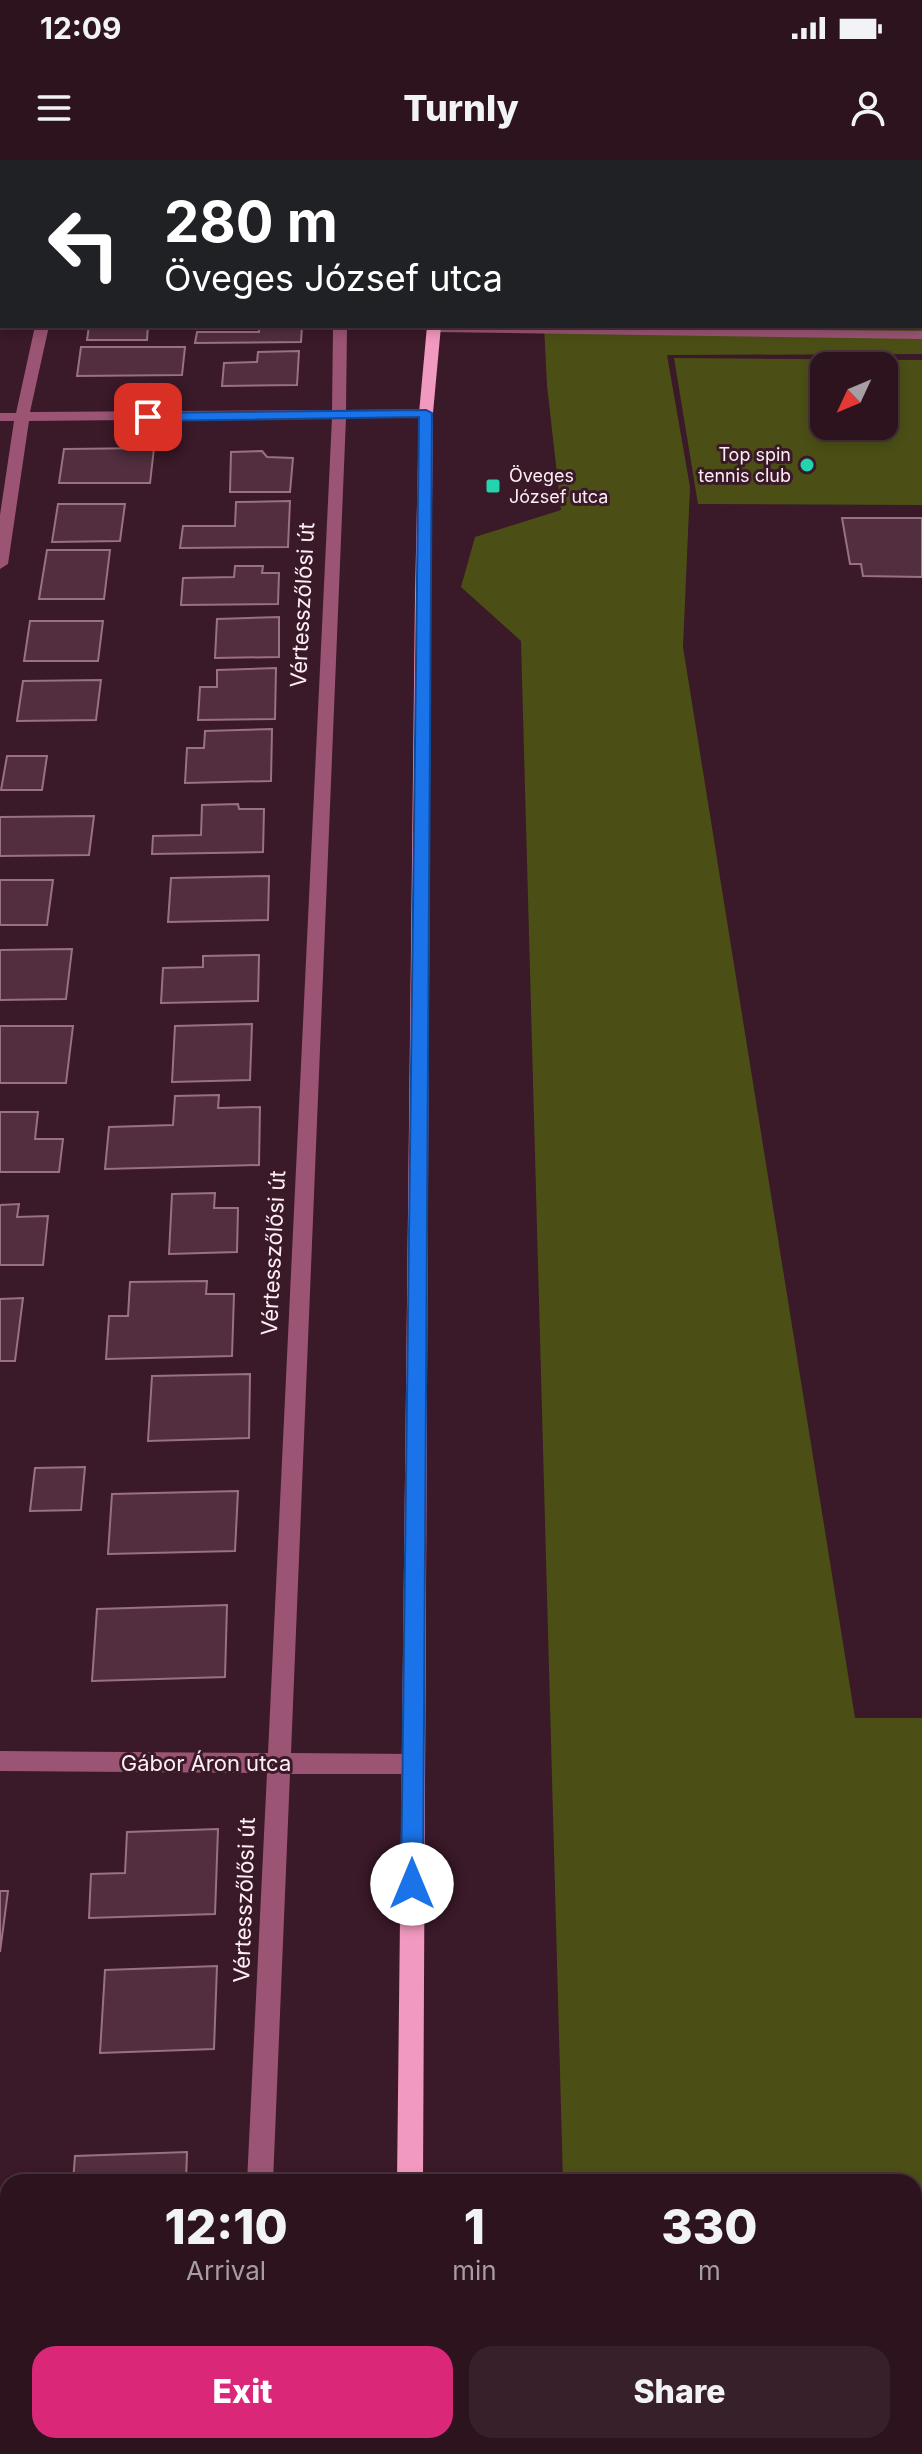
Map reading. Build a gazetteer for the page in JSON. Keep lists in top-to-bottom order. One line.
{"streets":{"street":["Vértesszőlősi út","Gábor Áron utca"]},"crossings":[["Vértesszőlősi út","Gábor Áron utca"]],"places":{"other":["Top spin tennis club"],"transit":["Öveges József utca"]},"north":"bottom left","page":{"status":"12:09","header":"Turnly","turn":["280 m","Öveges József utca"],"eta":["12:10","Arrival","1","min","330","m"],"buttons":["Exit","Share"]}}
